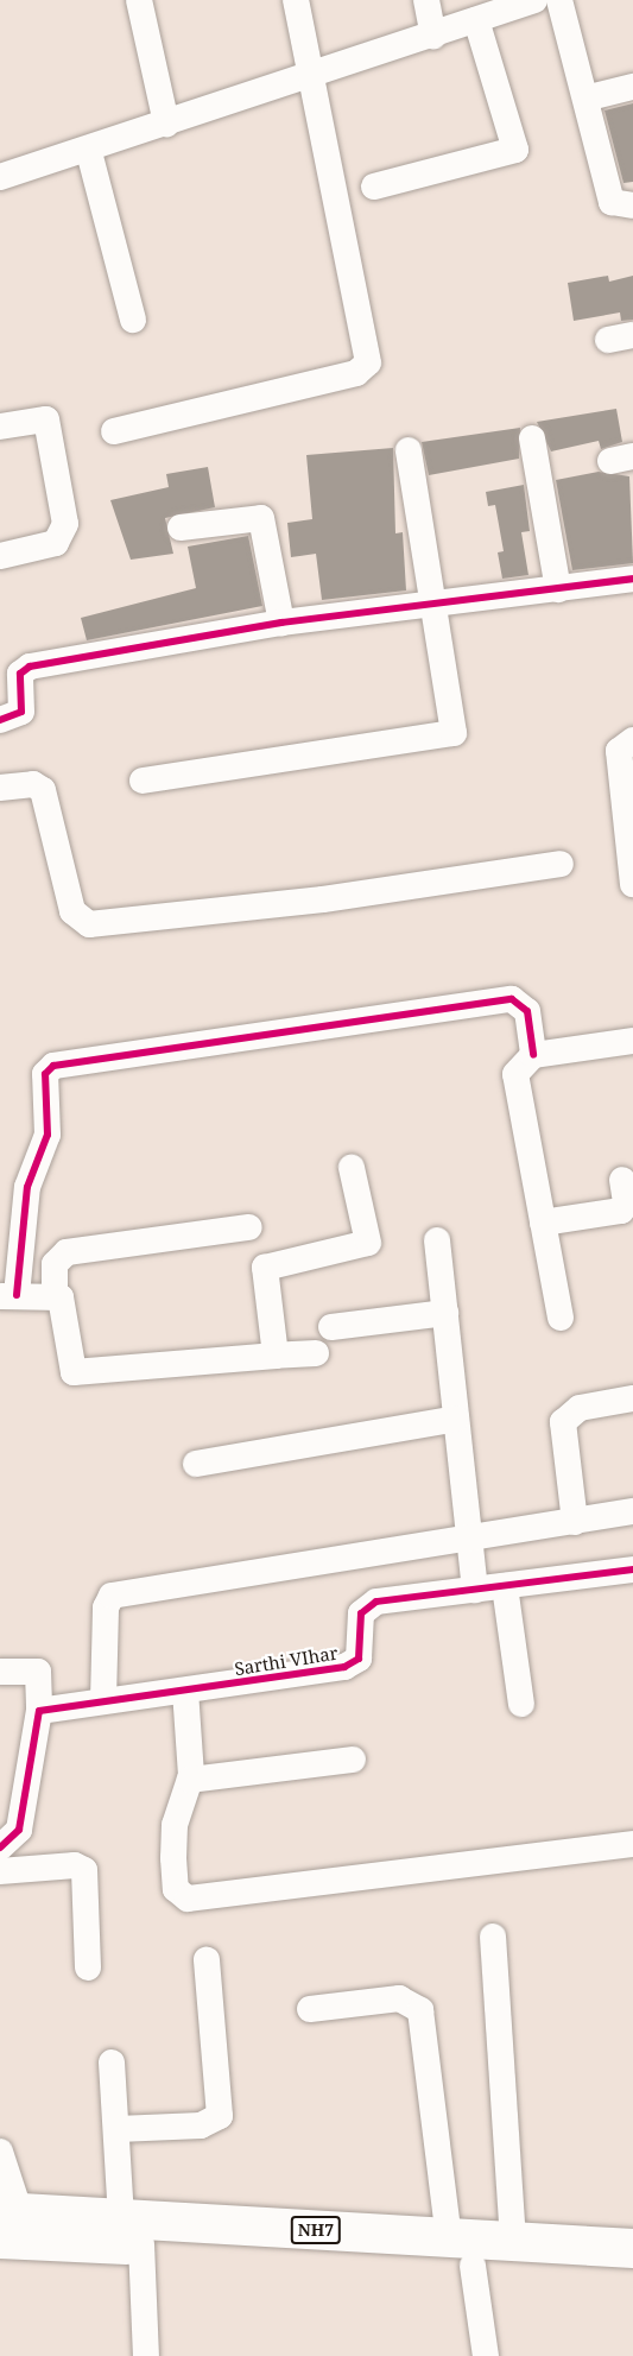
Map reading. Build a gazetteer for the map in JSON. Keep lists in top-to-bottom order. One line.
{"streets":{"highway":["NH7"],"street":["Sarthi VIhar"]}}
